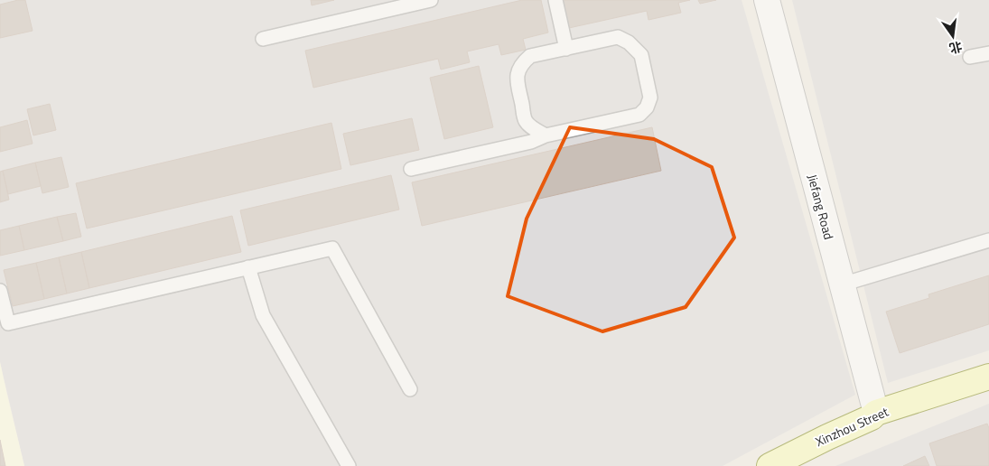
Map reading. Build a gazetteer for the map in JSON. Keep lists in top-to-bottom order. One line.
{"streets":{"main road":["Xinzhou Street"],"street":["Jiefang Road"]},"crossings":[["Jiefang Road","Xinzhou Street"]],"north":"bottom"}
